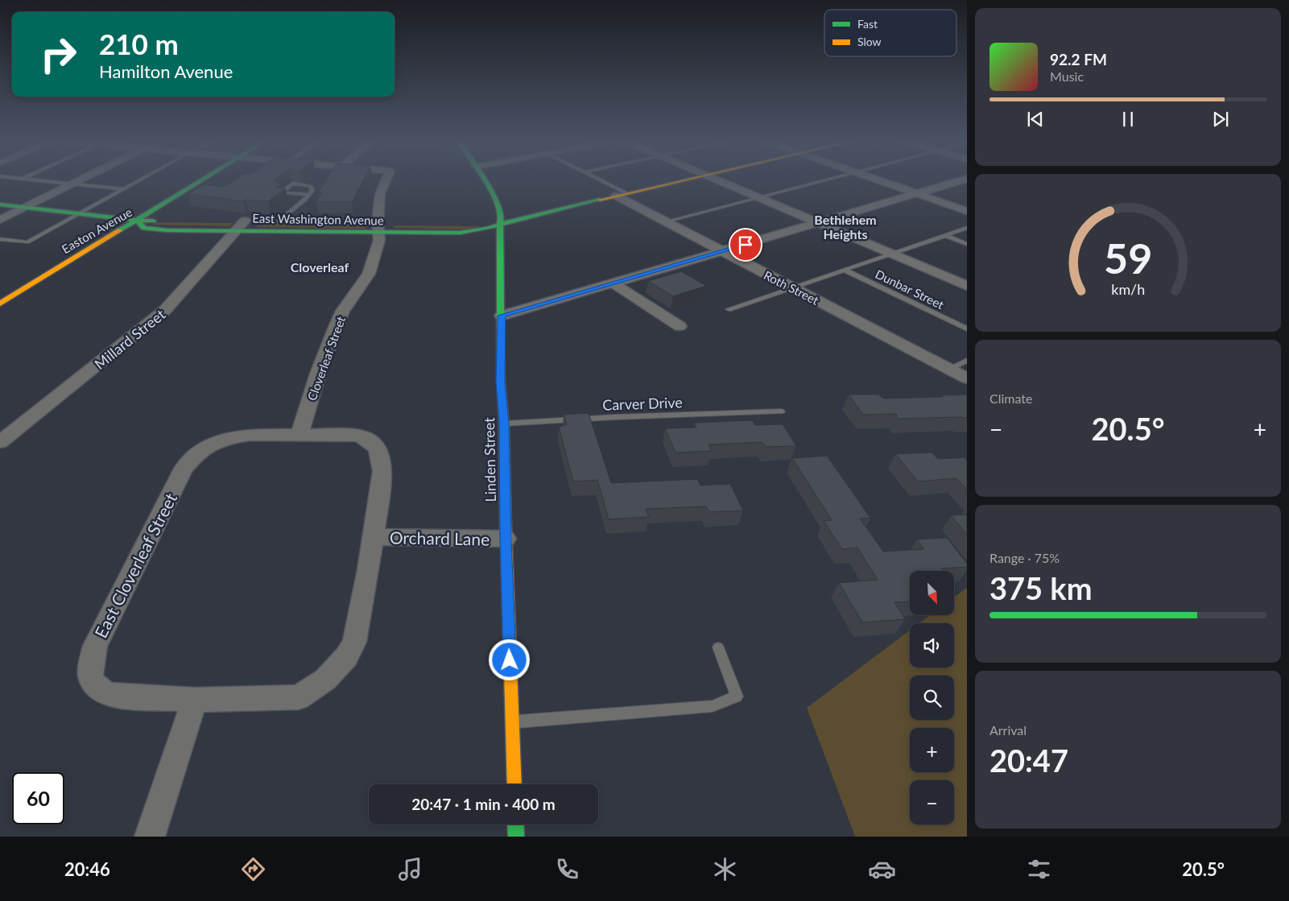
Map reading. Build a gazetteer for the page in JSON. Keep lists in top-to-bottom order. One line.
{"streets":{"main road":["East Washington Avenue","Easton Avenue","Linden Street"],"street":["Roth Street","Millard Street","Cloverleaf Street","Orchard Lane","East Cloverleaf Street"],"lane":["Dunbar Street","Carver Drive"]},"crossings":[["East Washington Avenue","Easton Avenue"],["East Washington Avenue","Roth Street"],["East Washington Avenue","Millard Street"],["East Washington Avenue","Cloverleaf Street"],["East Washington Avenue","Linden Street"],["Cloverleaf Street","East Cloverleaf Street"],["Carver Drive","Linden Street"],["Linden Street","Orchard Lane"],["Orchard Lane","East Cloverleaf Street"]],"districts":["Bethlehem Heights","Cloverleaf"],"legend":["Fast","Slow"],"north":"bottom right","page":{"turn":["210 m","Hamilton Avenue"],"song":["92.2 FM","Music"],"tile":["Climate",["Range · 75%","375 km"],["Arrival","20:47"]],"heat":["−","20.5°","+"],"map_buttons":["+","−"],"limit":"60","trip":"20:47 · 1 min · 400 m","tabs":["20:46","20.5°"],"gauge":["59","km/h"]}}
